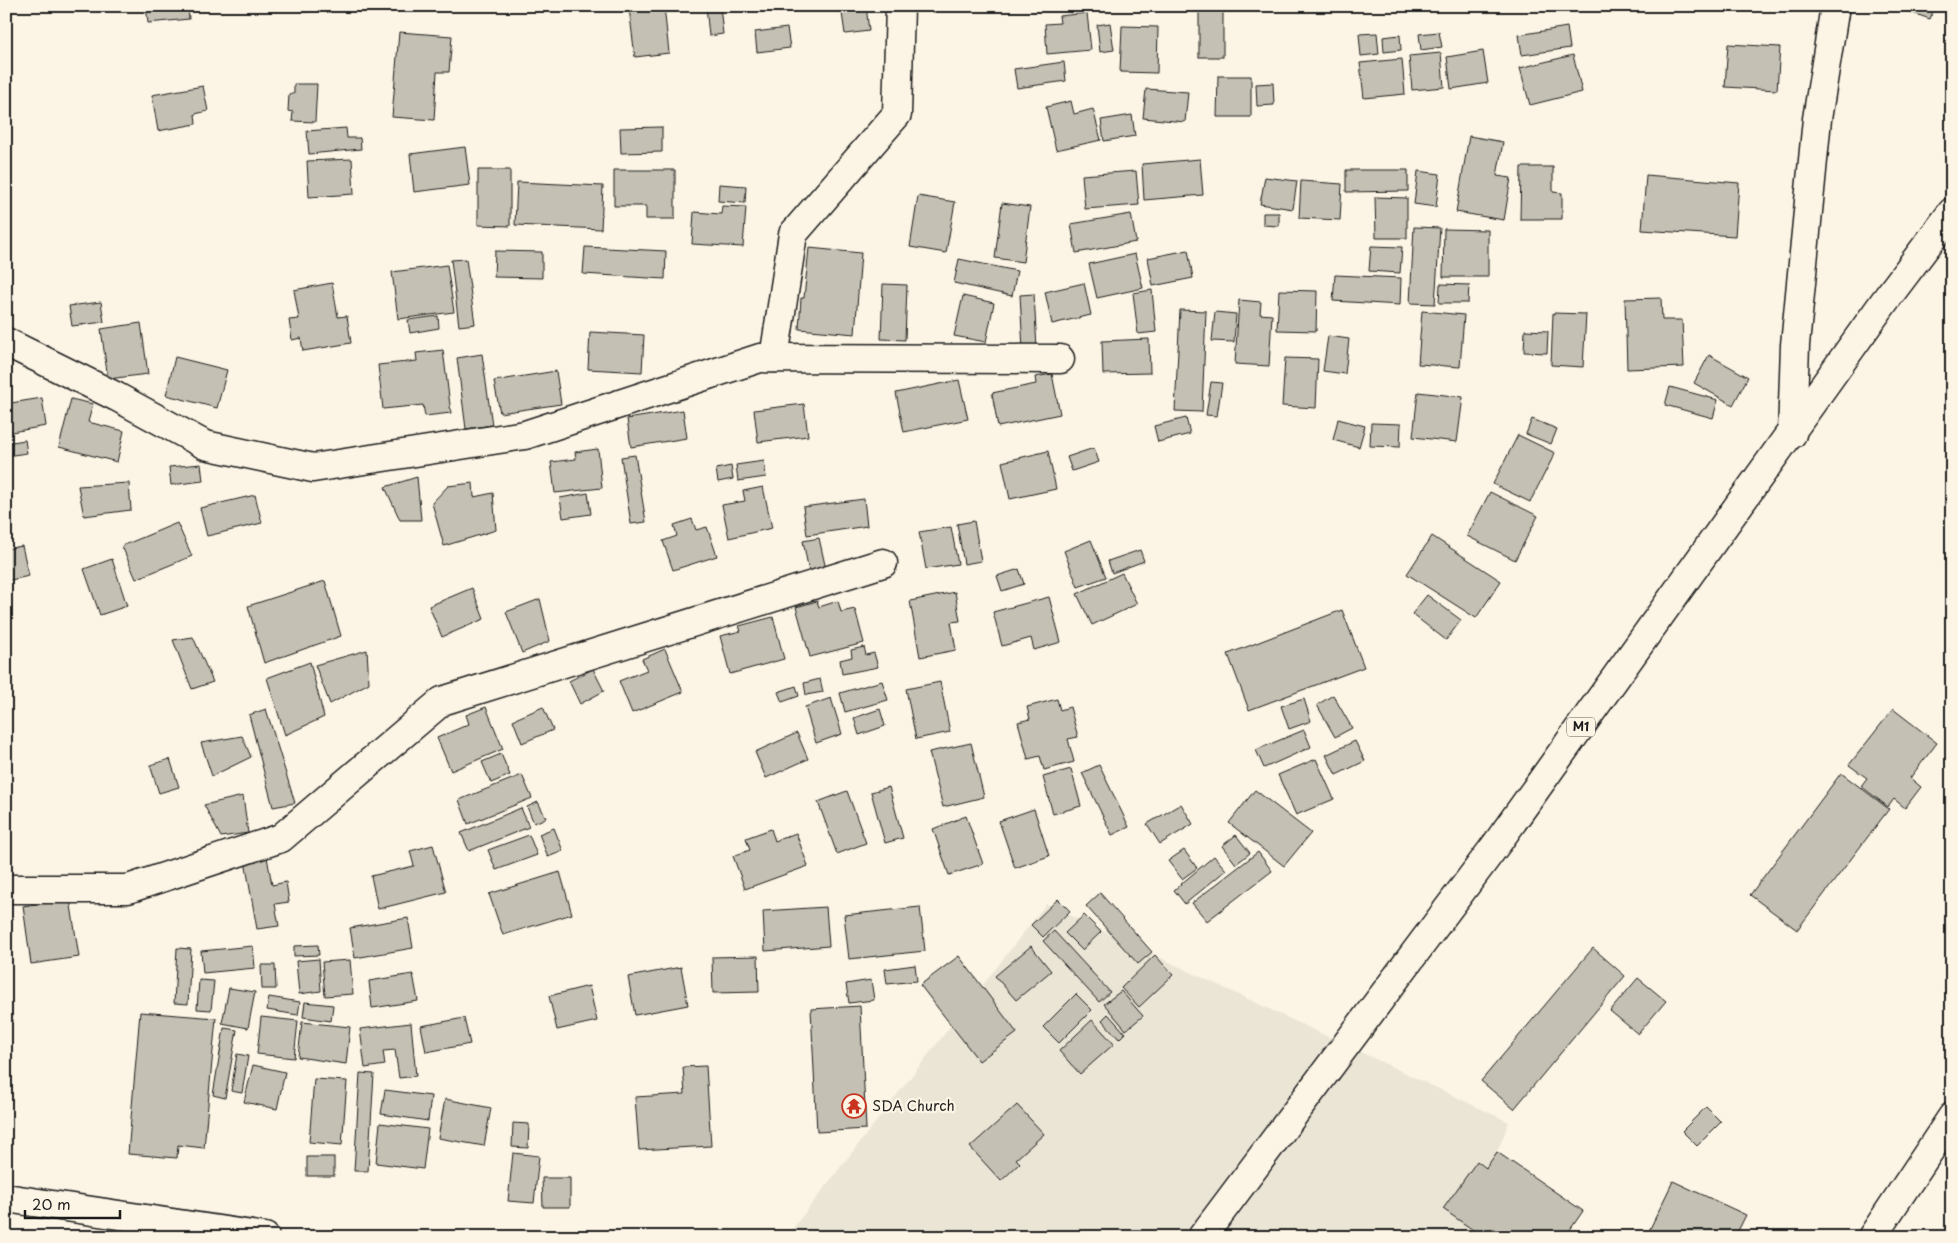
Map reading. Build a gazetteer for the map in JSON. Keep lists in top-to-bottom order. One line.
{"streets":{"main road":["M1"]},"places":{"temple":["SDA Church"]},"scale_bar":"20 m"}
